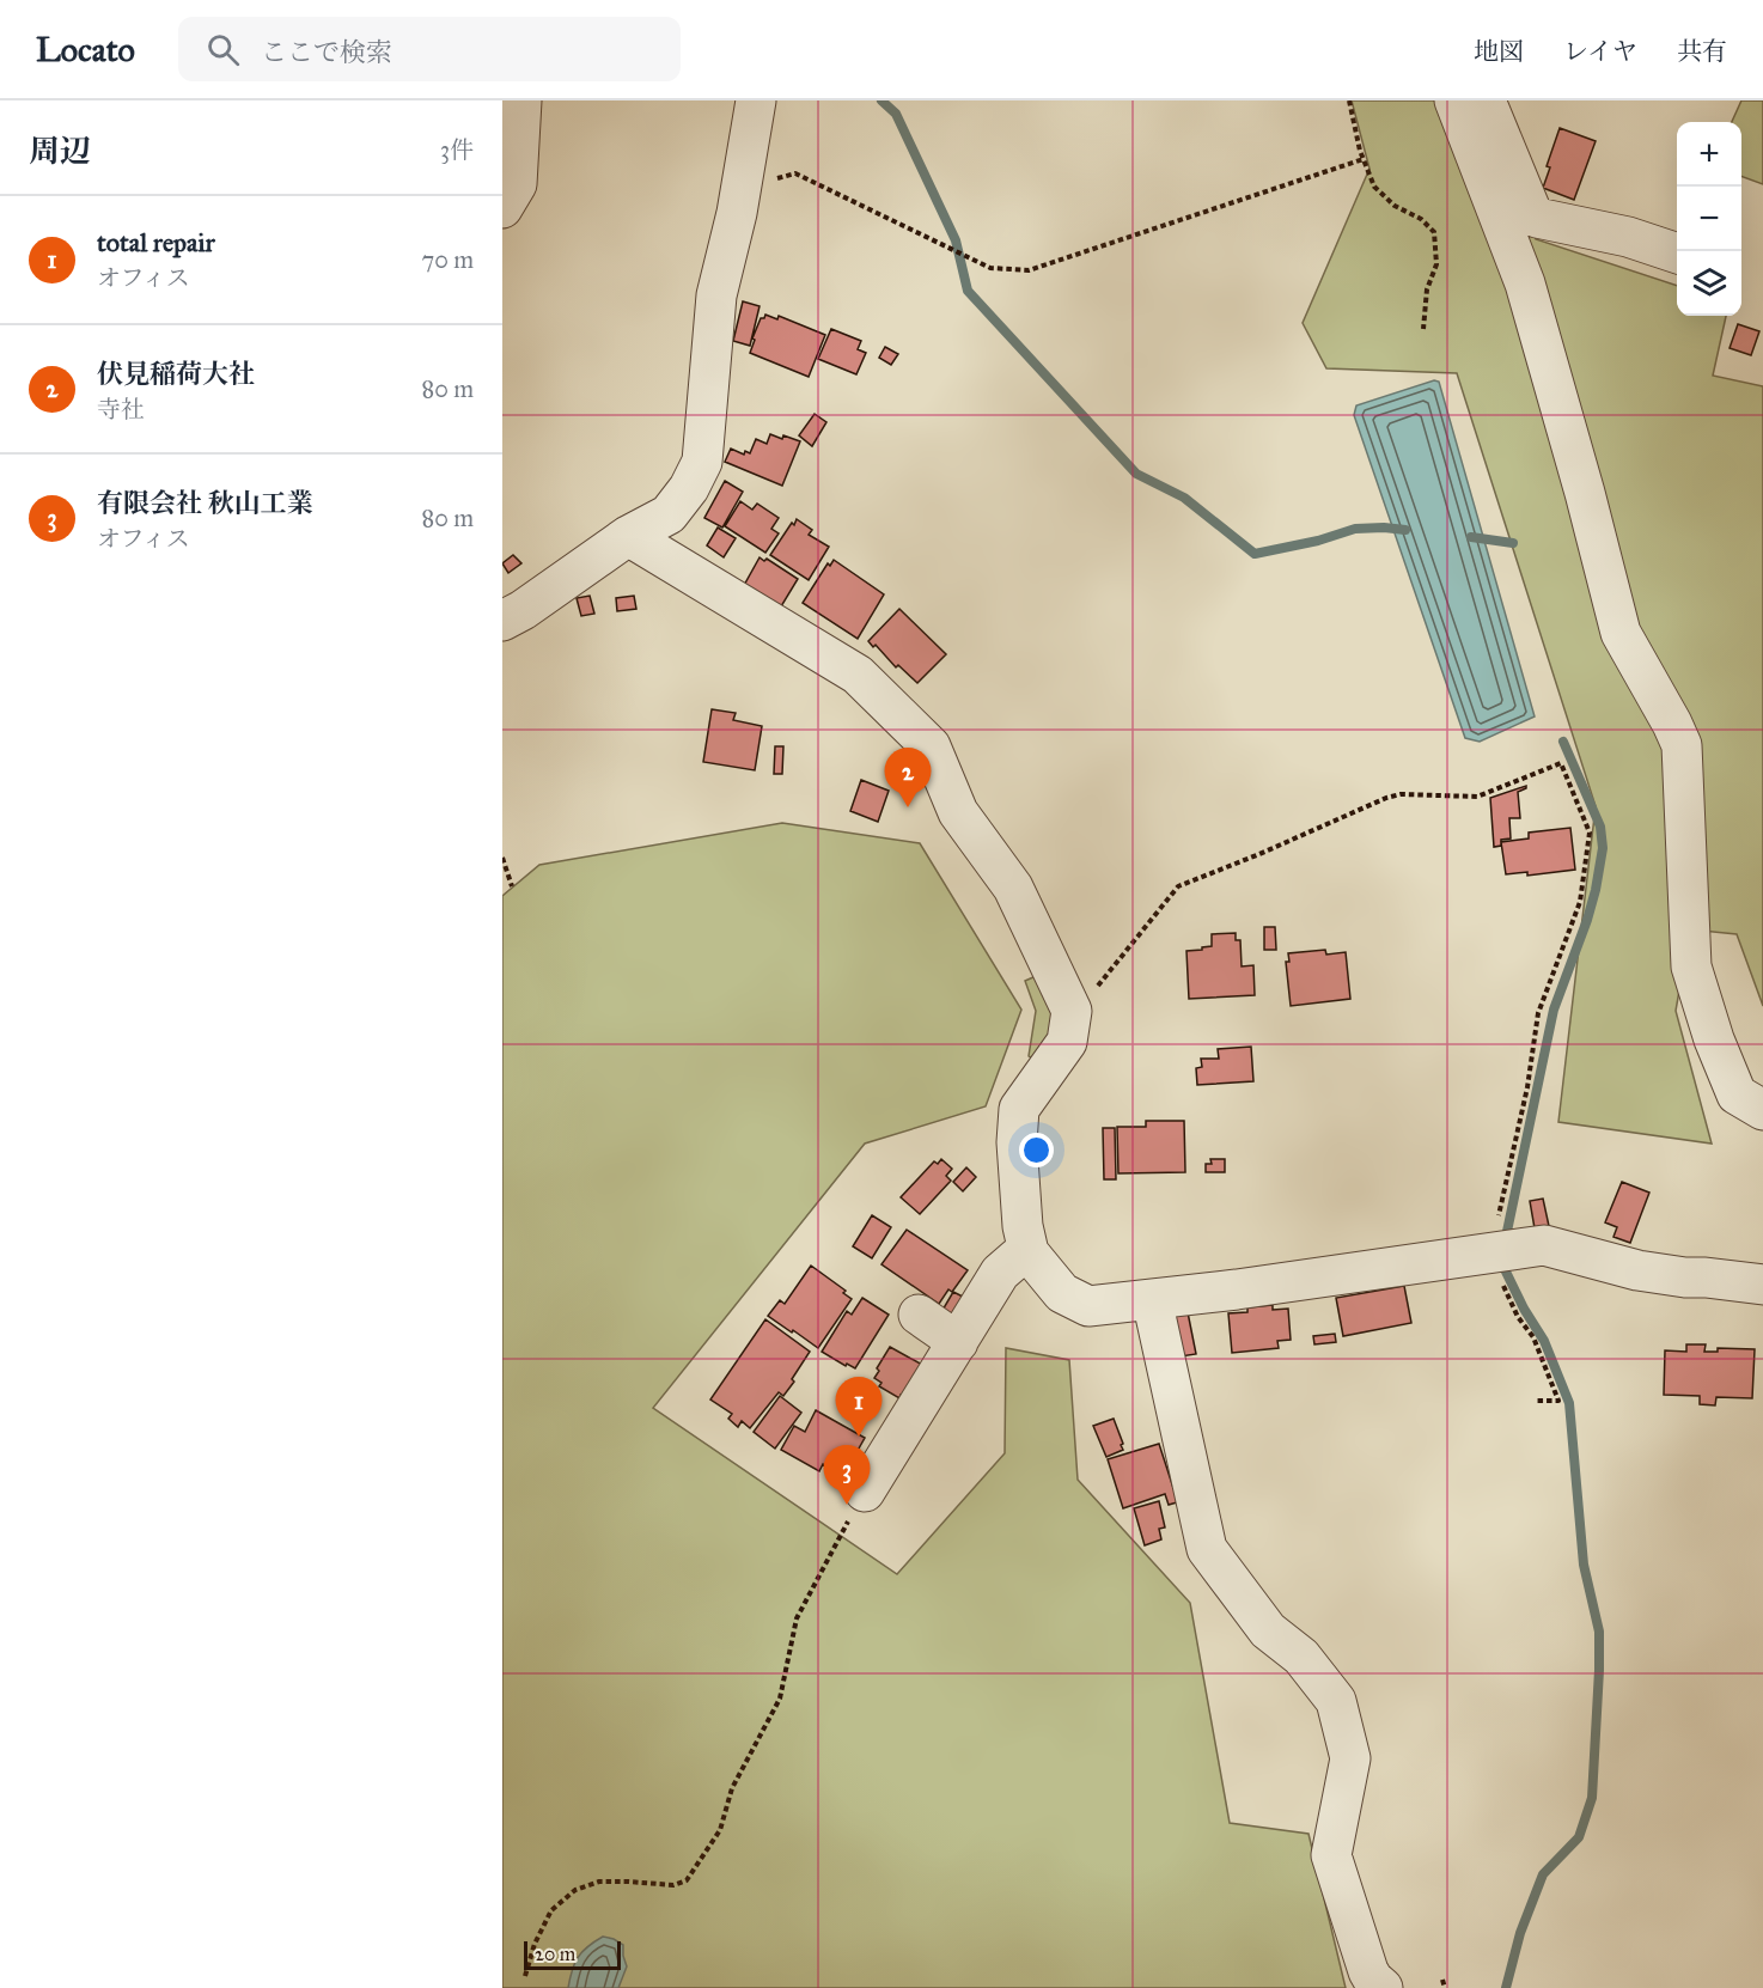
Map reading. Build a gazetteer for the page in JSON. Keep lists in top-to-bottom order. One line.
{"scale_bar":"20 m","page":{"header":"Locato","search":"ここで検索","nav":["地図","レイヤ","共有"],"heading":["周辺","3件"],"map_buttons":["+","−"],"list":[{"mark":"1","name":"total repair","note":"オフィス","value":"70 m"},{"mark":"2","name":"伏見稲荷大社","note":"寺社","value":"80 m"},{"mark":"3","name":"有限会社 秋山工業","note":"オフィス","value":"80 m"}],"pins":["2","1","3"],"scale":"20 m"}}
